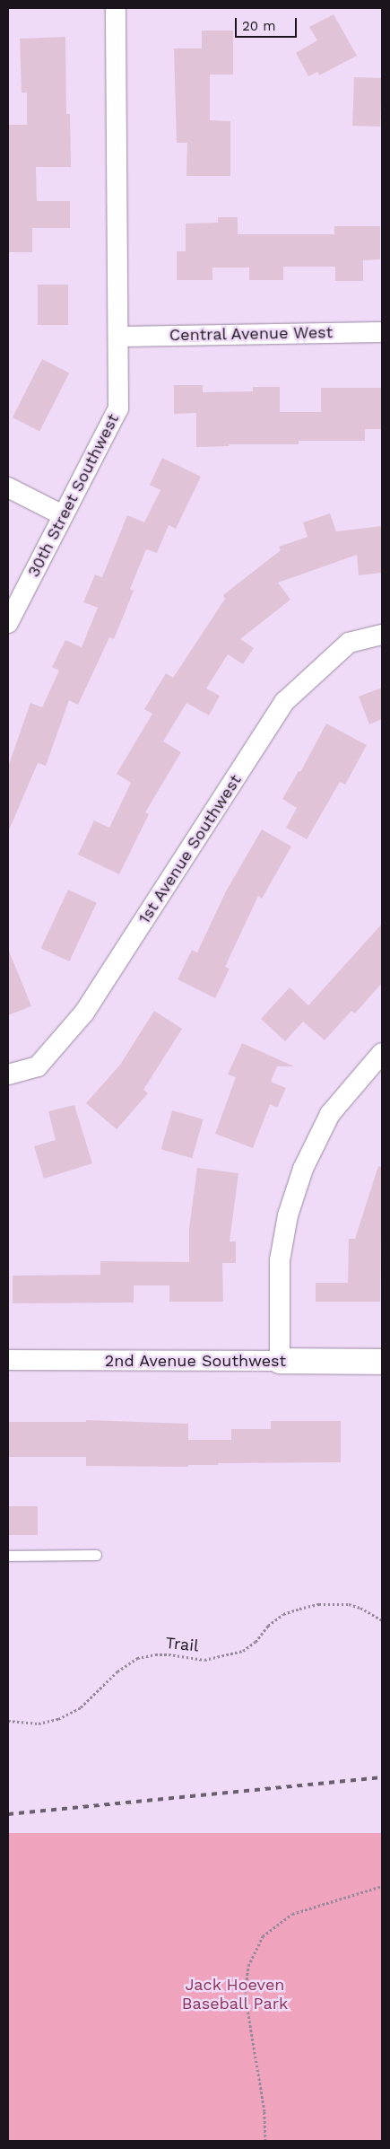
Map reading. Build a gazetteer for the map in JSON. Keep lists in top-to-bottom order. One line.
{"streets":{"street":["Central Avenue West","30th Street Southwest","1st Avenue Southwest","2nd Avenue Southwest"],"path":["Trail"]},"crossings":[["Central Avenue West","30th Street Southwest"]],"parks":["Jack Hoeven Baseball Park"],"scale_bar":"20 m"}
